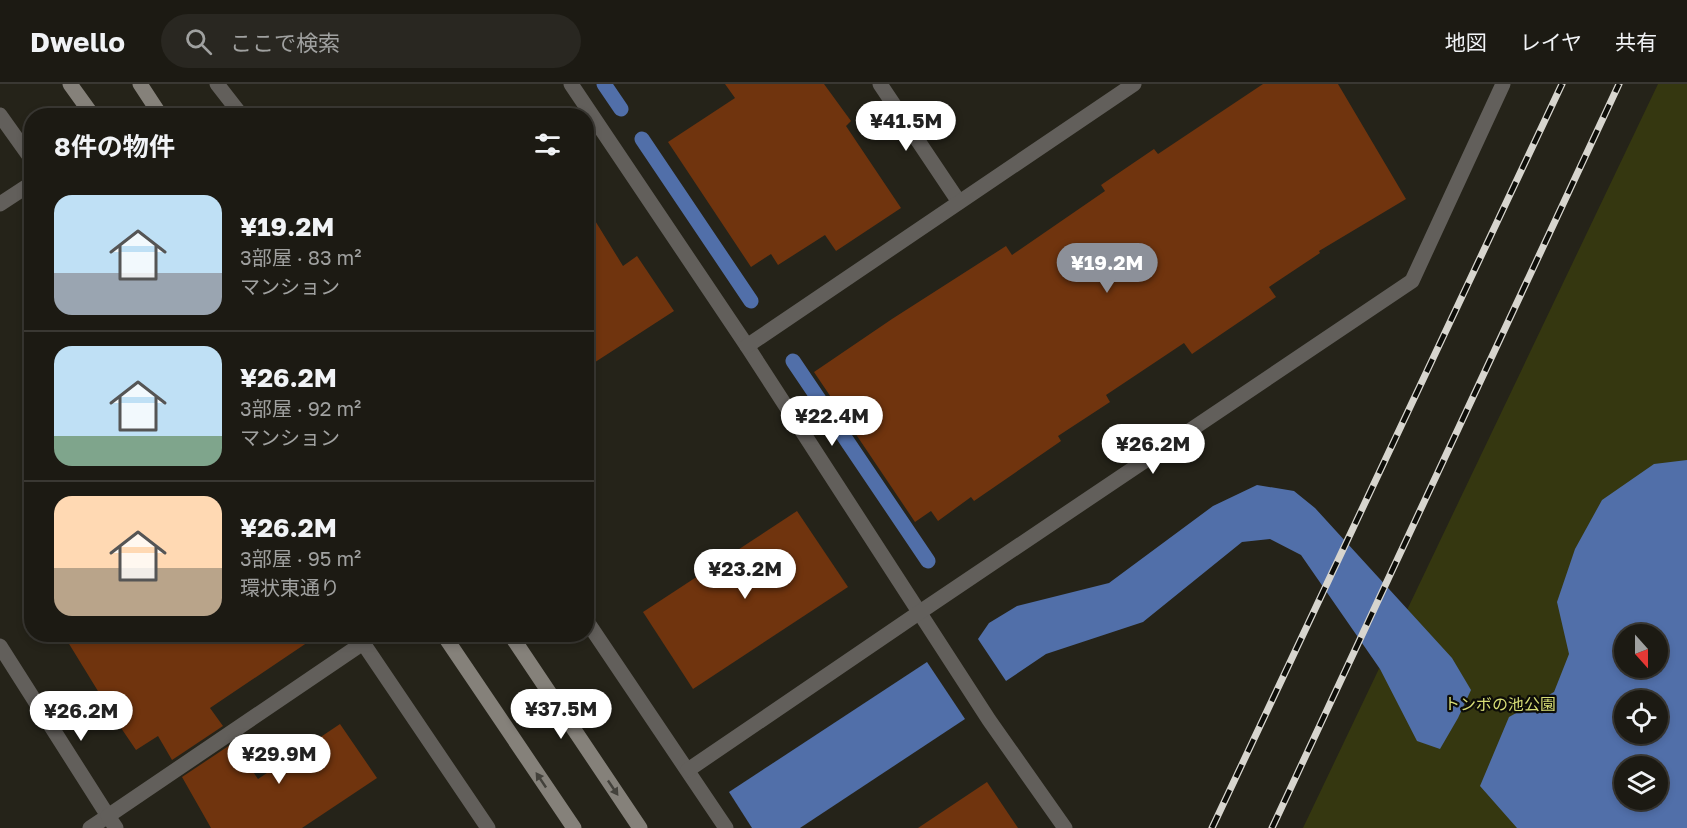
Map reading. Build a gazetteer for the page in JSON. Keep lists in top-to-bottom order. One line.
{"parks":["トンボの池公園"],"north":"bottom","page":{"header":"Dwello","search":"ここで検索","nav":["地図","レイヤ","共有"],"price":["¥41.5M","¥19.2M","¥22.4M","¥26.2M","¥23.2M","¥37.5M","¥26.2M","¥29.9M"],"heading":"8件の物件","list":[{"name":"¥19.2M","note":"3部屋 · 83 m² · マンション"},{"name":"¥26.2M","note":"3部屋 · 92 m² · マンション"},{"name":"¥26.2M","note":"3部屋 · 95 m² · 環状東通り"}]}}
